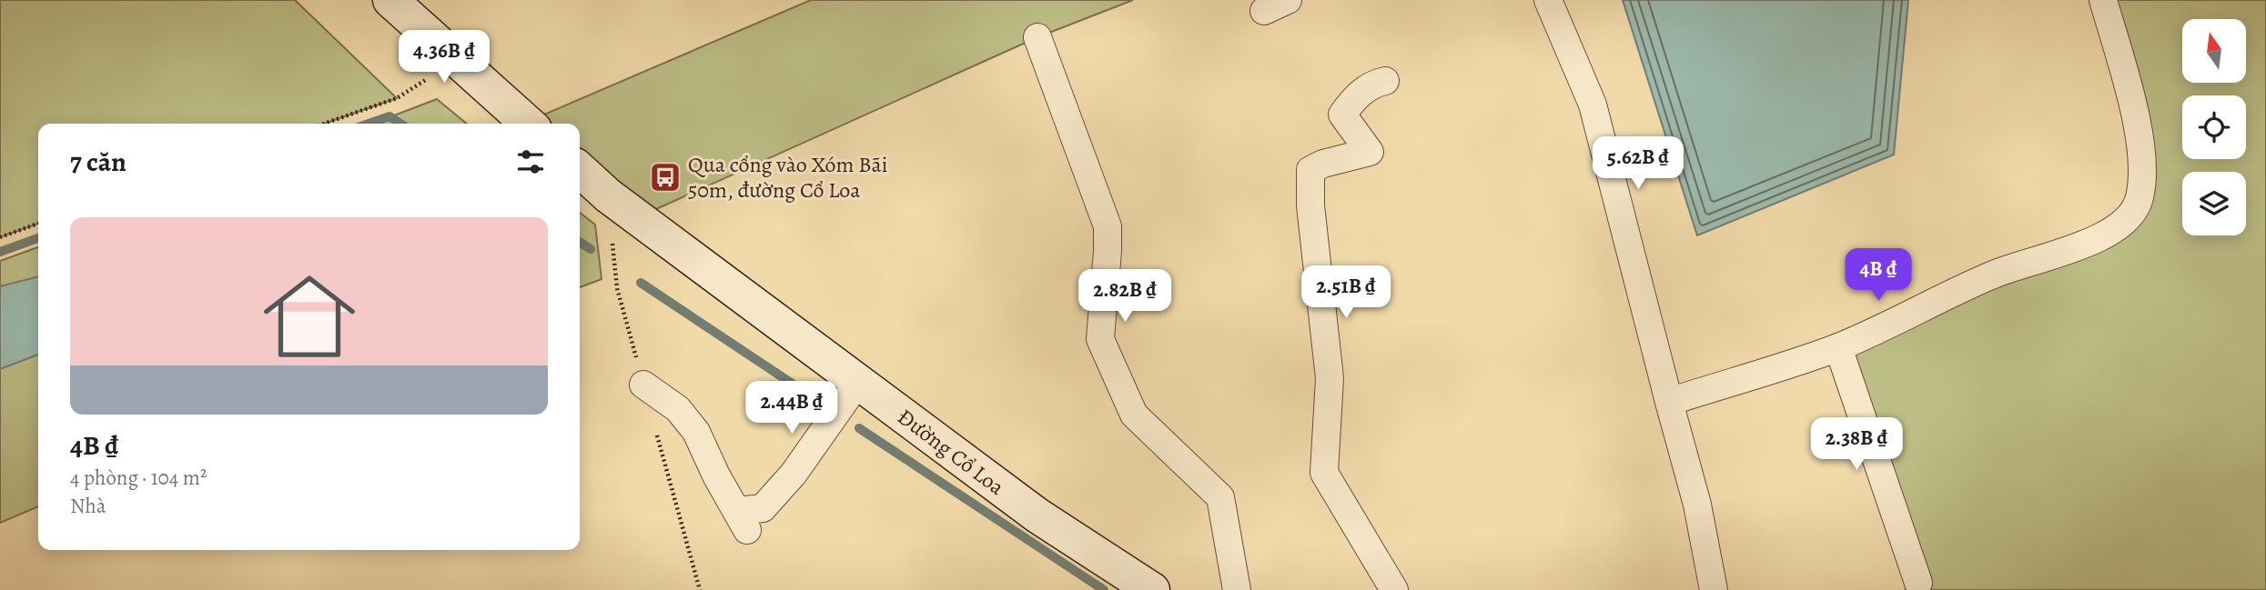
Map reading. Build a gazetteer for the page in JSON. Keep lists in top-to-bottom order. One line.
{"streets":{"street":["Đường Cổ Loa"]},"places":{"bus stop":["Qua cổng vào Xóm Bãi 50m, đường Cổ Loa"]},"north":"top","page":{"price":["4.36B ₫","5.62B ₫","4B ₫","2.51B ₫","2.82B ₫","2.44B ₫","2.38B ₫"],"heading":"7 căn","list":[{"name":"4B ₫","note":"4 phòng · 104 m² · Nhà"}]}}
